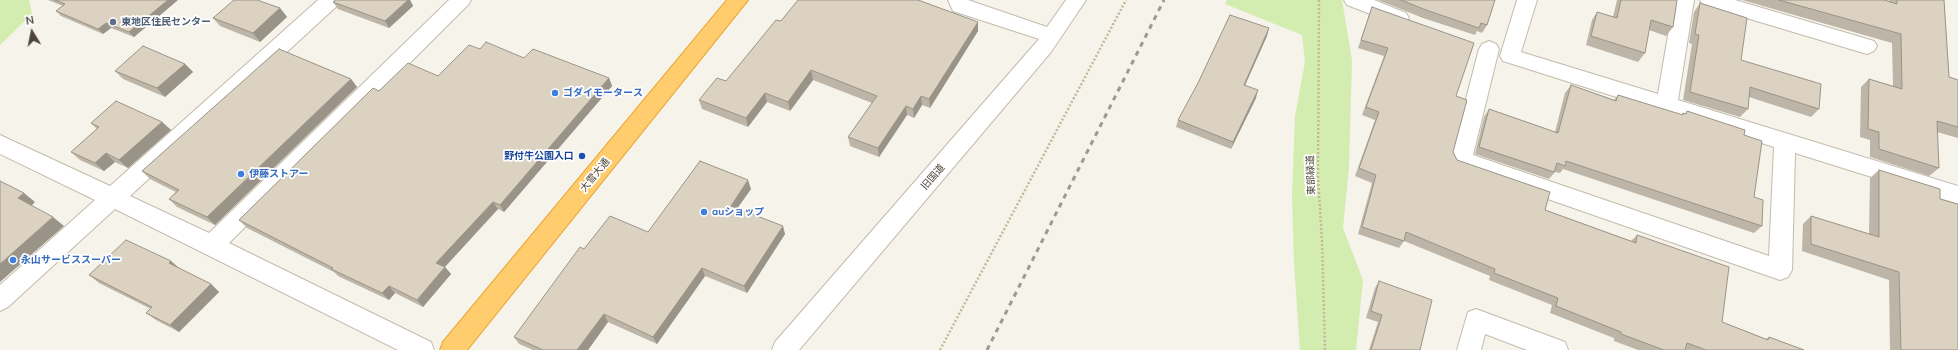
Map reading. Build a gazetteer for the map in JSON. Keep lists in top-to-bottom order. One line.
{"streets":{"highway":["大雪大通"],"street":["旧国道"],"path":["東部緑道"]},"places":["東地区住民センター","ゴダイモータース","野付牛公園入口","伊藤ストアー","auショップ","永山サービススーパー"],"north":"top"}
